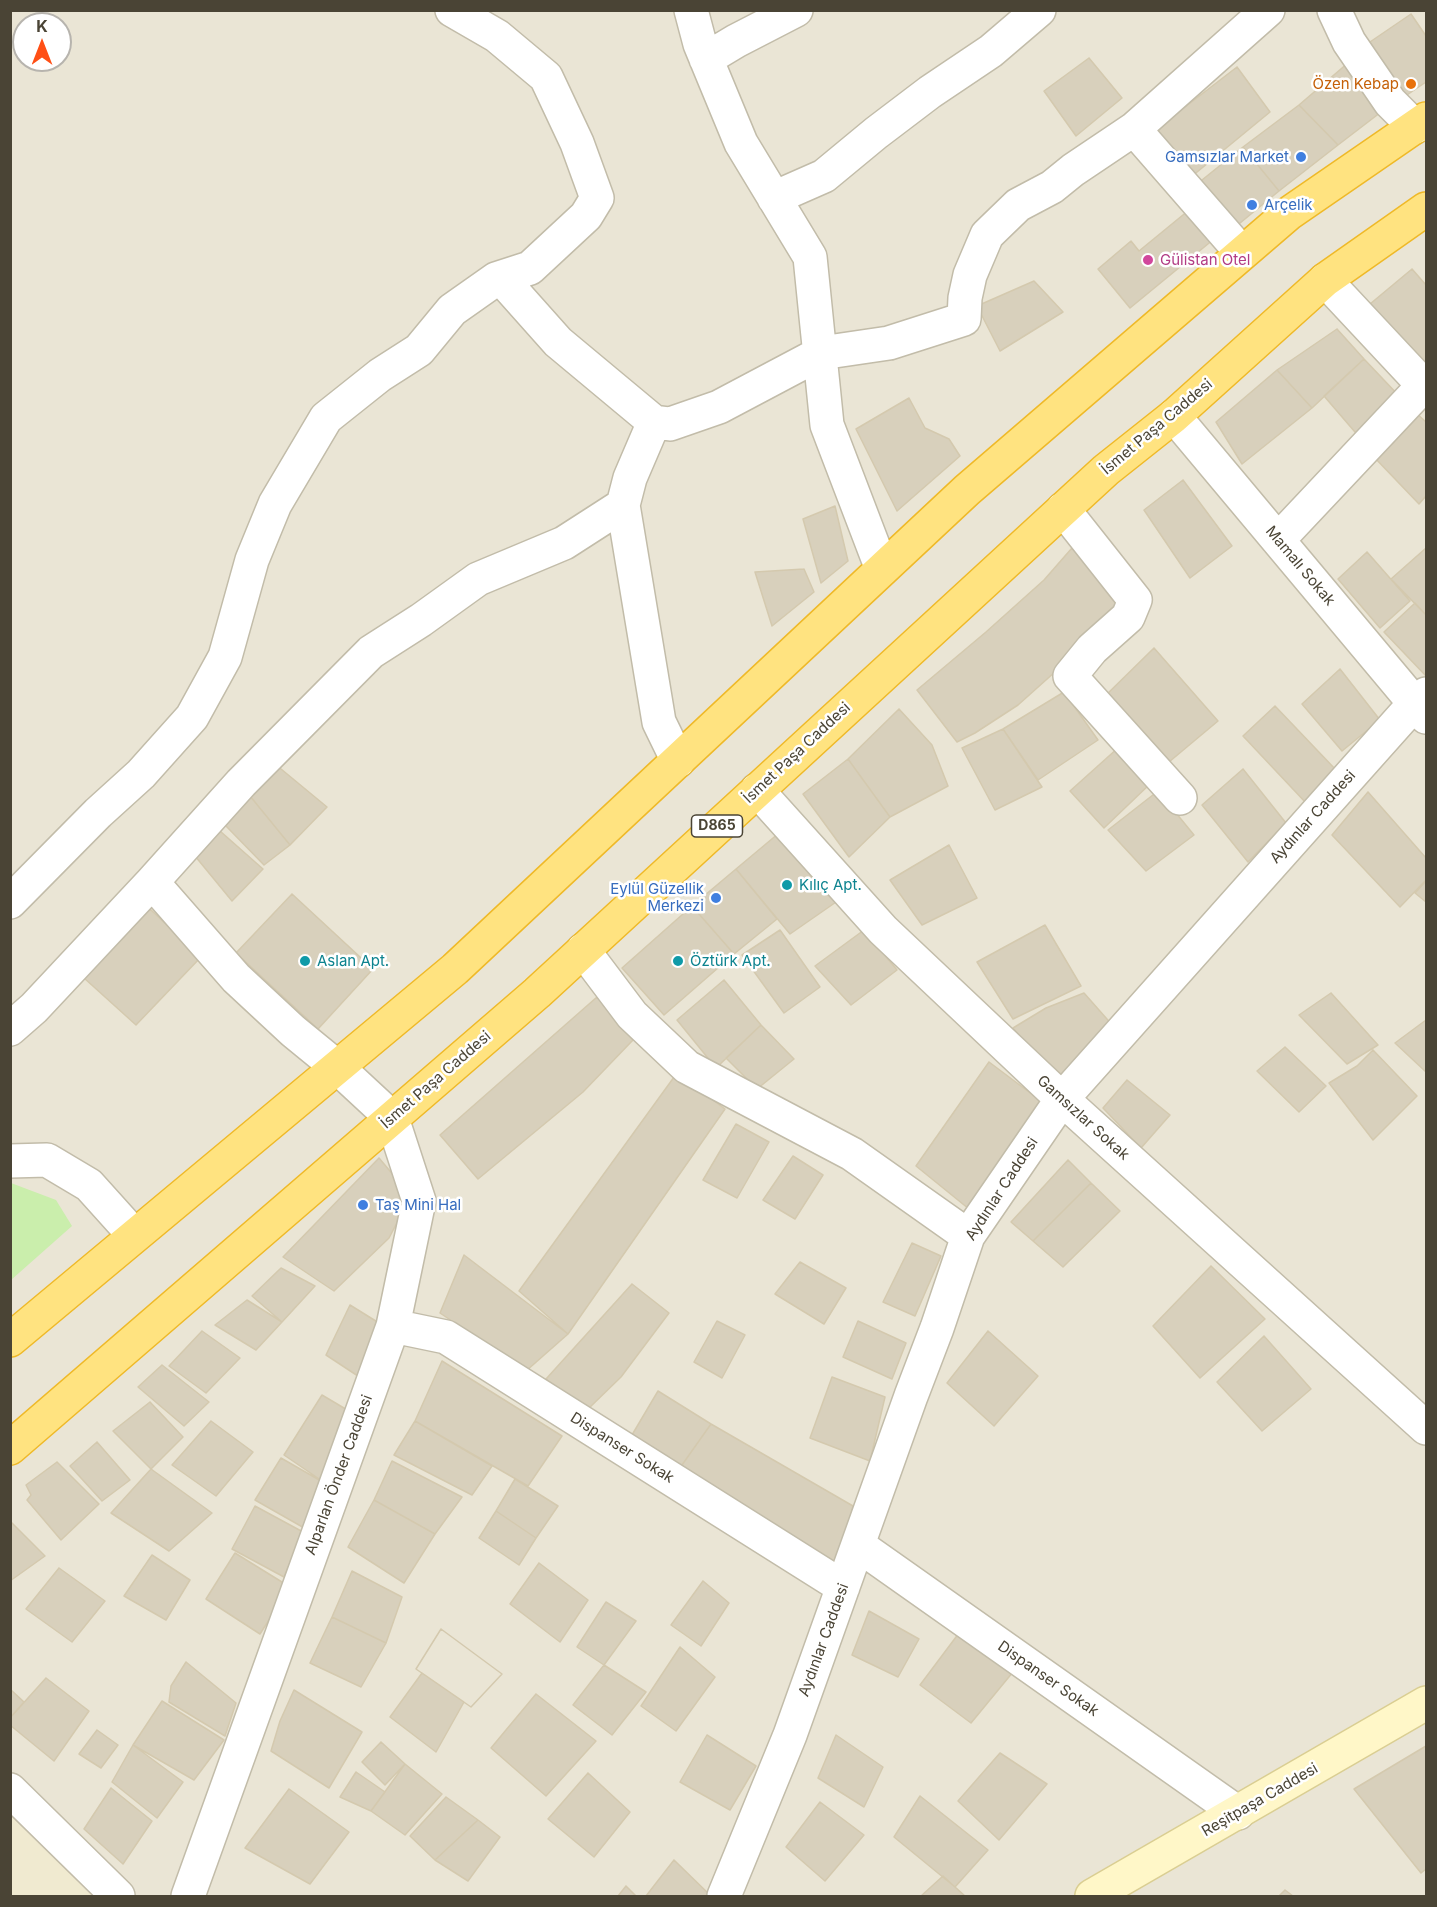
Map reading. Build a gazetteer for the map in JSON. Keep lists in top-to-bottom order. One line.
{"streets":{"highway":["İsmet Paşa Caddesi","D865"],"main road":["Reşitpaşa Caddesi"],"street":["Mamalı Sokak","Aydınlar Caddesi","Gamsızlar Sokak","Dispanser Sokak","Alparlan Önder Caddesi"]},"crossings":[["İsmet Paşa Caddesi","Mamalı Sokak"],["İsmet Paşa Caddesi","Gamsızlar Sokak"],["İsmet Paşa Caddesi","Alparlan Önder Caddesi"],["Mamalı Sokak","Aydınlar Caddesi"],["Aydınlar Caddesi","Gamsızlar Sokak"],["Aydınlar Caddesi","Dispanser Sokak"],["Dispanser Sokak","Alparlan Önder Caddesi"],["Dispanser Sokak","Reşitpaşa Caddesi"]],"places":["Özen Kebap","Gamsızlar Market","Arçelik","Gülistan Otel","Kılıç Apt.","Eylül Güzellik Merkezi","Aslan Apt.","Öztürk Apt.","Taş Mini Hal"],"north":"top"}
